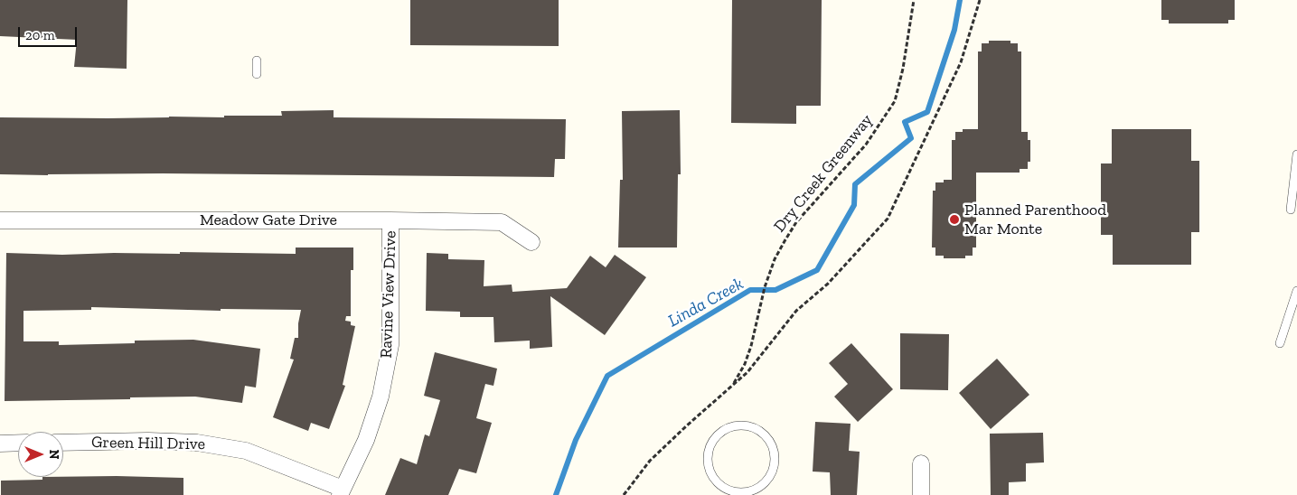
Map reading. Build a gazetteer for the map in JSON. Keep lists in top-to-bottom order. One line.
{"streets":{"street":["Meadow Gate Drive","Ravine View Drive","Green Hill Drive"],"path":["Dry Creek Greenway"]},"crossings":[["Meadow Gate Drive","Ravine View Drive"],["Ravine View Drive","Green Hill Drive"]],"water":["Linda Creek"],"places":["Planned Parenthood Mar Monte"],"scale_bar":"20 m","north":"right"}
